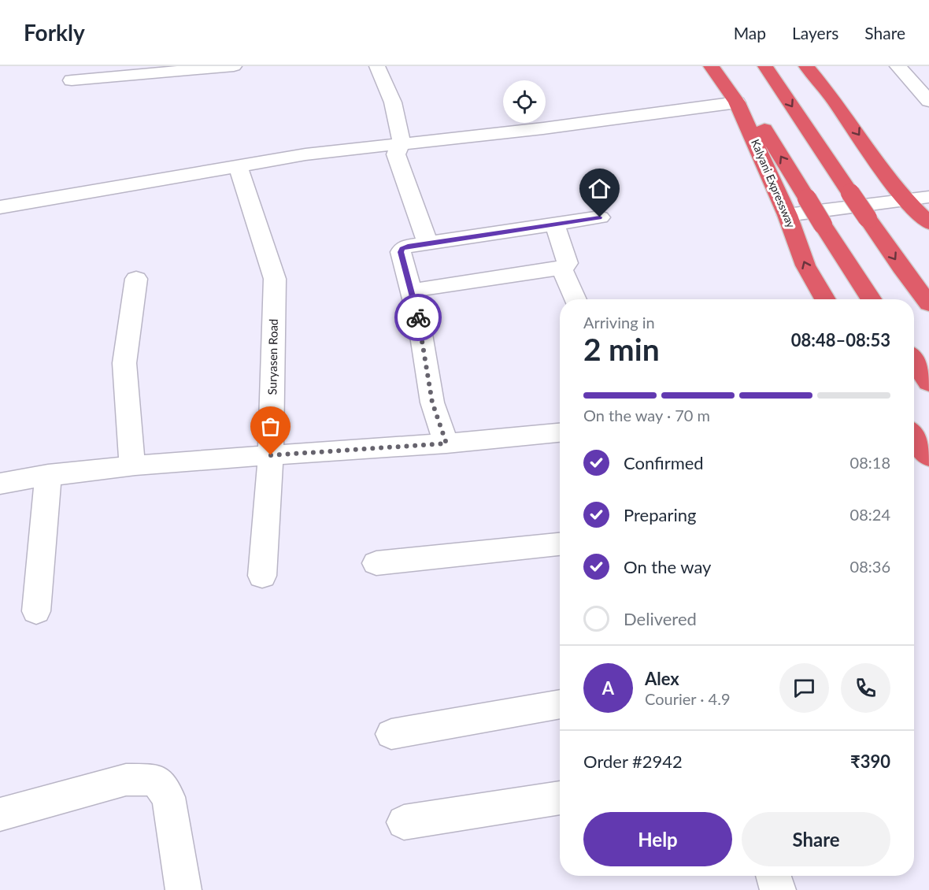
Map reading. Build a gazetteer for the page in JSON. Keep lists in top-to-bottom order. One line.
{"streets":{"highway":["Kalyani Expressway"],"street":["Suryasen Road"]},"page":{"header":"Forkly","nav":["Map","Layers","Share"],"heading":["2 min","Arriving in","08:48–08:53"],"panel":["Alex","Courier · 4.9","Order #2942","₹390"],"bar":"On the way · 70 m","list":[["Confirmed","08:18"],["Preparing","08:24"],["On the way","08:36"],"Delivered"],"round":"A","buttons":["Help","Share"]}}
